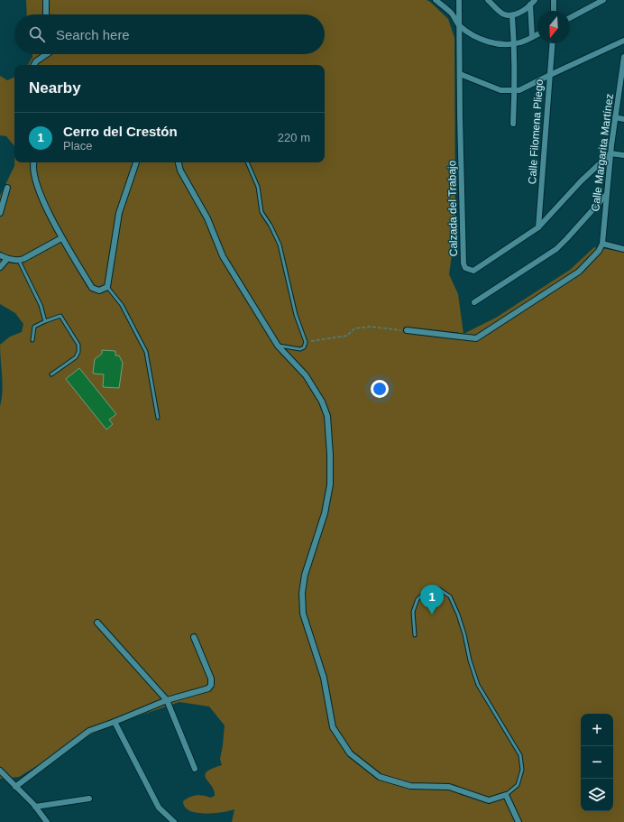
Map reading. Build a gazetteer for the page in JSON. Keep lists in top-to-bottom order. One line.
{"streets":{"street":["Calle Filomena Pliego","Calle Margarita Martínez","Calzada del Trabajo"]},"crossings":[["Calle Filomena Pliego","Calzada del Trabajo"],["Calle Margarita Martínez","Calzada del Trabajo"]],"north":"bottom","page":{"search":"Search here","heading":"Nearby","list":[{"mark":"1","name":"Cerro del Crestón","note":"Place","value":"220 m"}],"pins":"1","map_buttons":["+","−"]}}
